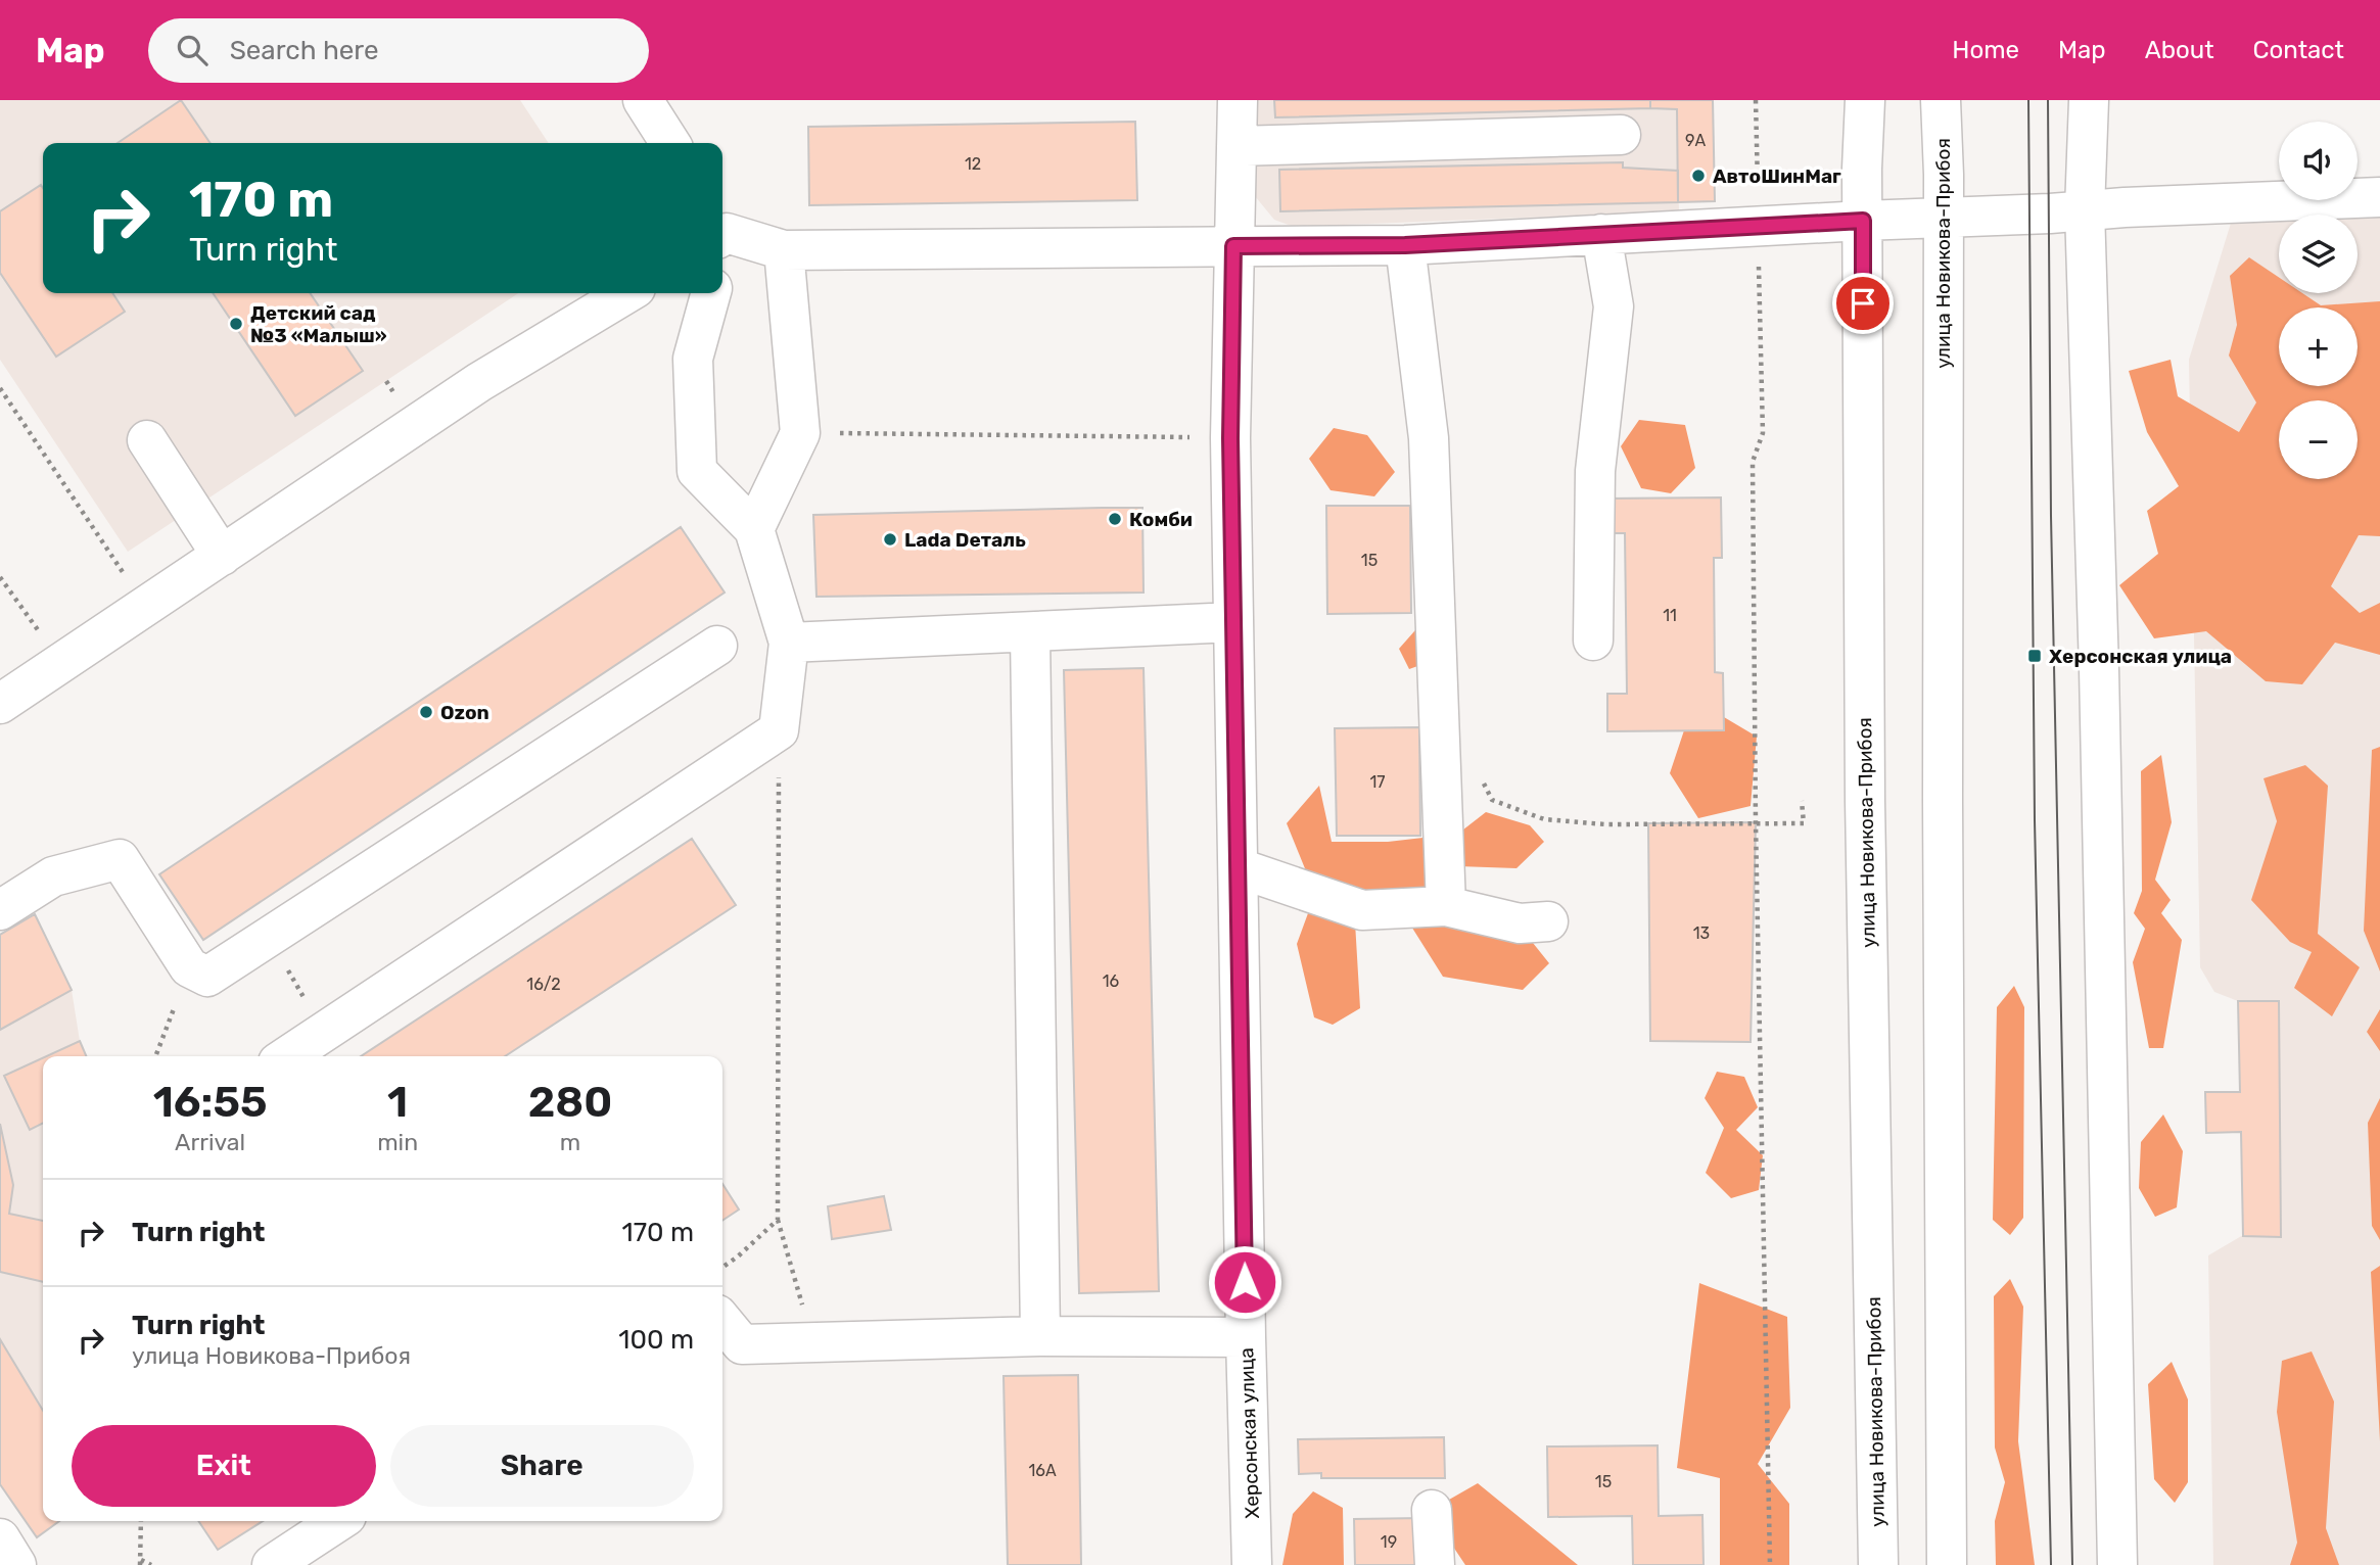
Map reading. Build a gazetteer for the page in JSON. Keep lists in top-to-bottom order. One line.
{"streets":{"main road":["улица Новикова-Прибоя","Херсонская улица"]},"places":{"other":["АвтоШинМаг","Детский сад №3 «Малыш»","Комби","Lada Dеталь","Ozon"],"transit":["Херсонская улица"]},"house_numbers":["9А","12","15","11","17","13","16","16/2","16А","15","19"],"page":{"header":"Map","search":"Search here","nav":["Home","Map","About","Contact"],"map_buttons":["+","−"],"turn":["170 m","Turn right"],"eta":["16:55","Arrival","1","min","280","m"],"list":[{"name":"Turn right","value":"170 m"},{"name":"Turn right","note":"улица Новикова-Прибоя","value":"100 m"}],"buttons":["Exit","Share"]}}
